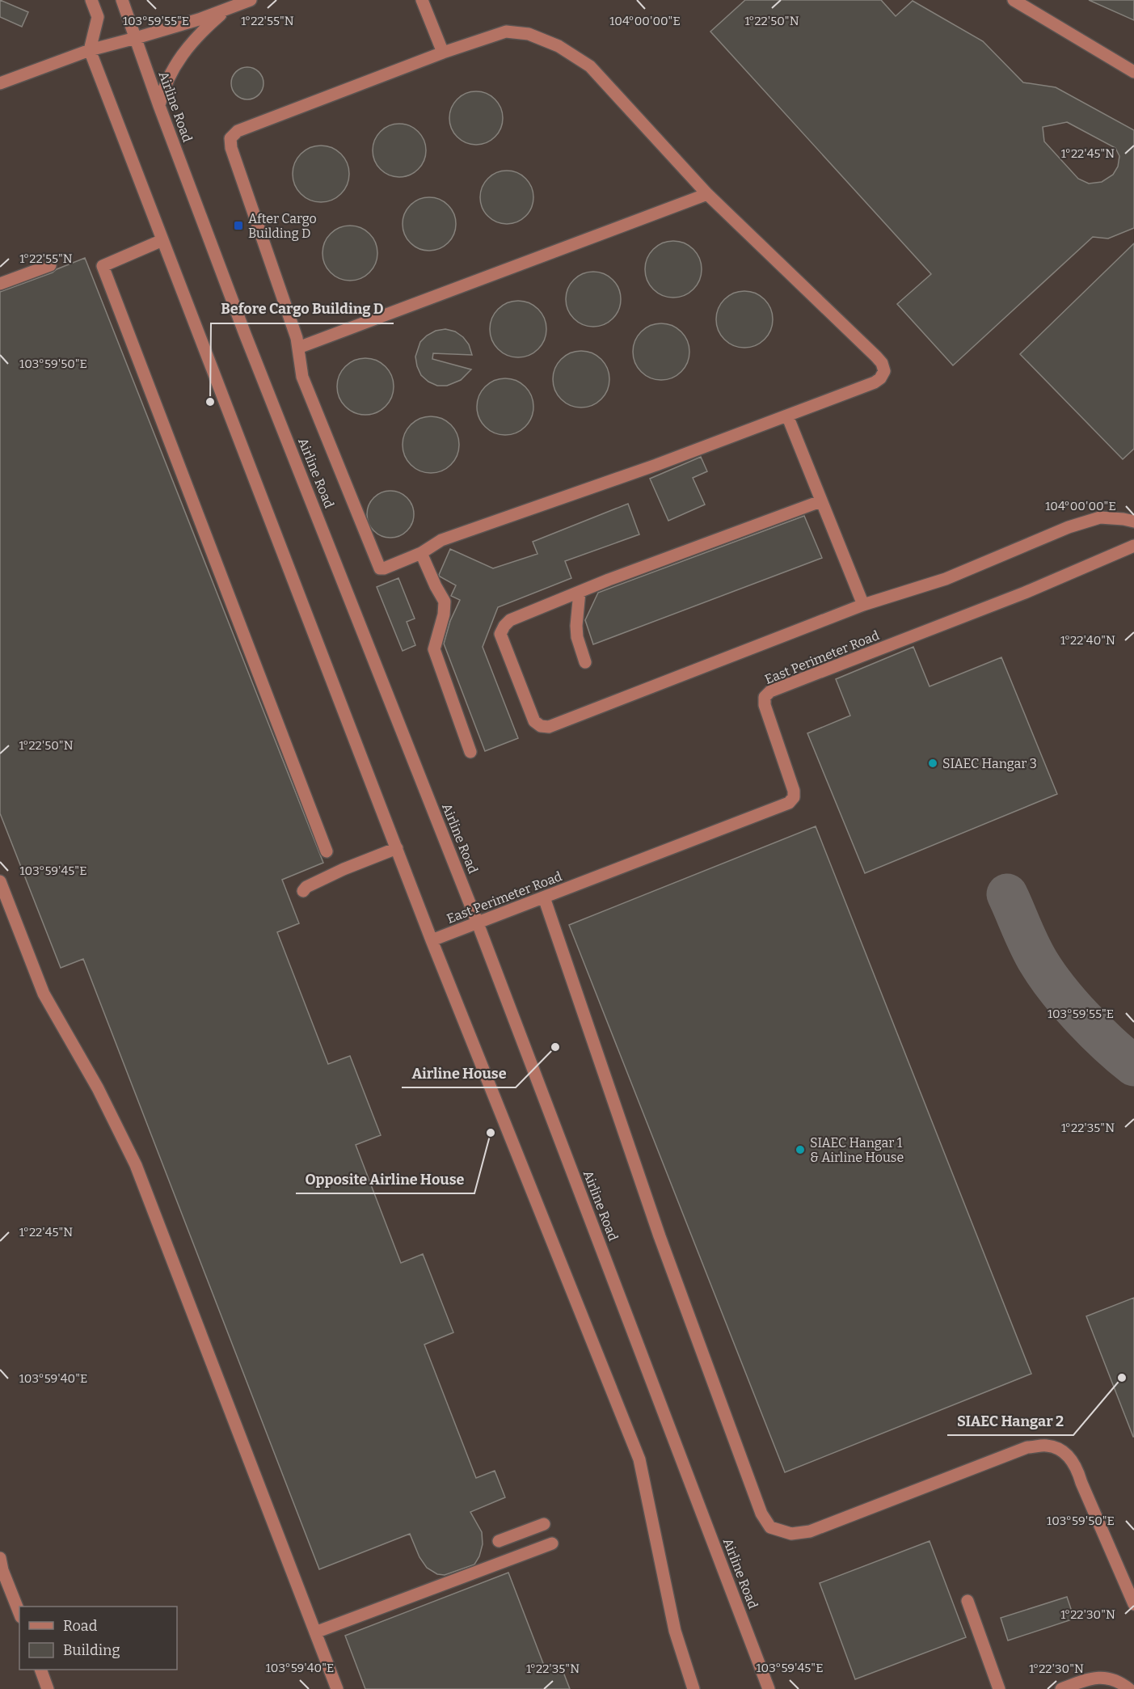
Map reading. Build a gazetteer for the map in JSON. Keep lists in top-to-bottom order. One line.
{"streets":{"street":["Airline Road","East Perimeter Road"]},"crossings":[["Airline Road","East Perimeter Road"]],"places":{"transit":["After Cargo Building D"],"other":["Before Cargo Building D","SIAEC Hangar 3","Airline House","Opposite Airline House","SIAEC Hangar 1 & Airline House","SIAEC Hangar 2"]},"legend":["Road","Building"],"coordinates":["1°22'55\"N","1°22'50\"N","103°59'55\"E","104°00'00\"E","1°22'45\"N","103°59'50\"E","1°22'40\"N","103°59'45\"E","1°22'35\"N","103°59'40\"E","1°22'30\"N"]}
